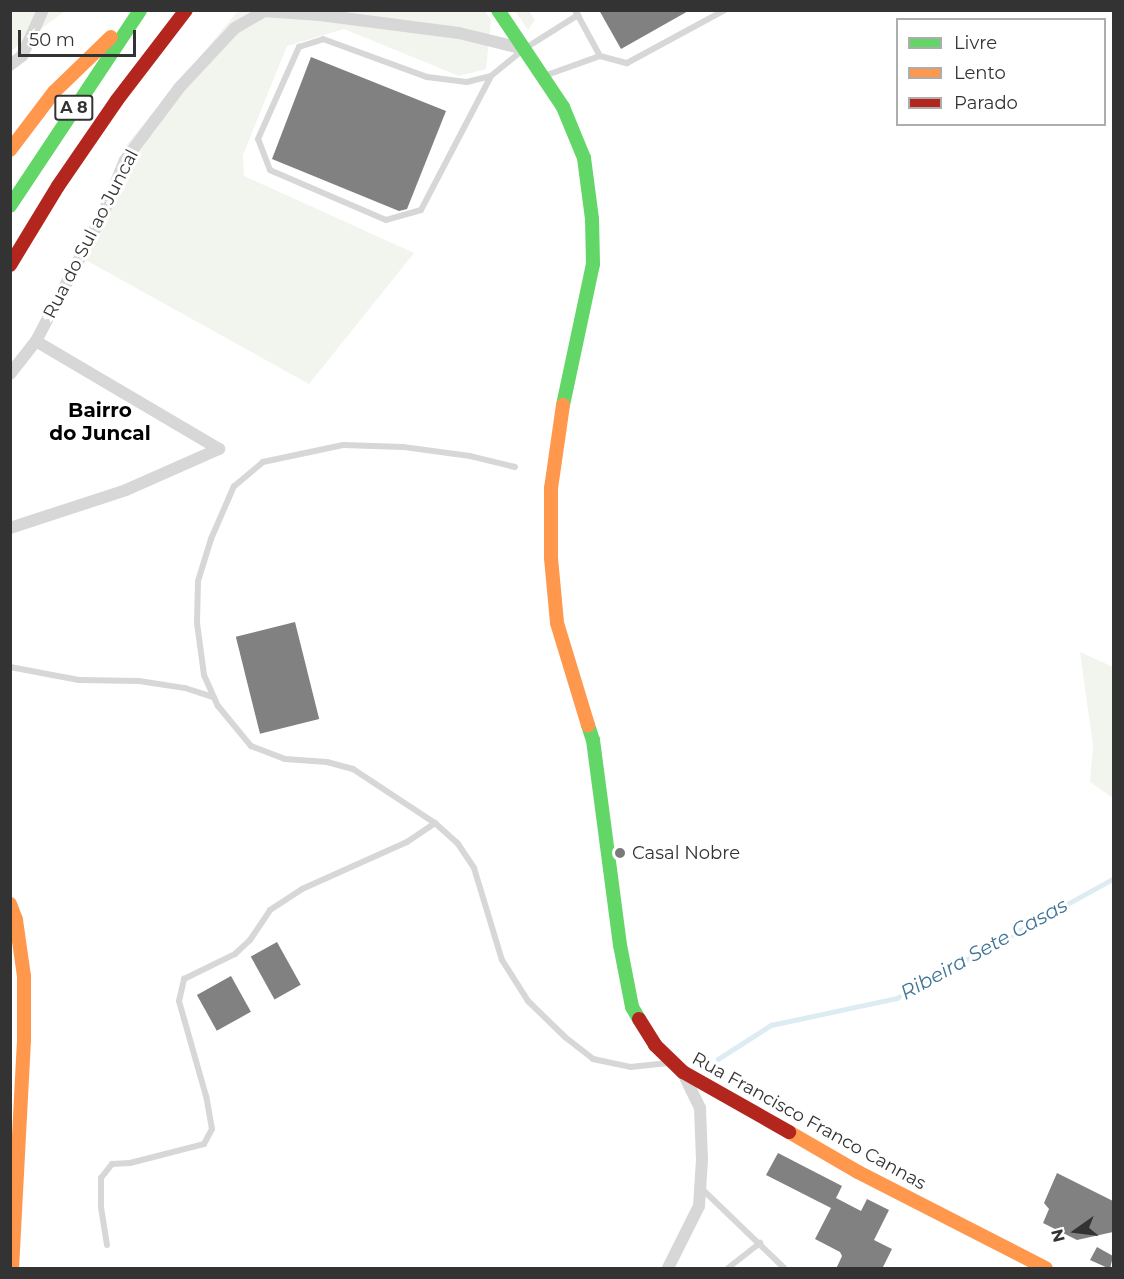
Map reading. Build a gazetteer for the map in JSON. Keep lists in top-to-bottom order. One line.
{"streets":{"main road":["A 8","Rua Francisco Franco Cannas"],"street":["Rua do Sul ao Juncal"]},"crossings":[["Rua do Sul ao Juncal","Rua Francisco Franco Cannas"]],"districts":["Bairro do Juncal"],"water":["Ribeira Sete Casas"],"places":["Casal Nobre"],"legend":["Livre","Lento","Parado"],"scale_bar":"50 m","north":"left"}
